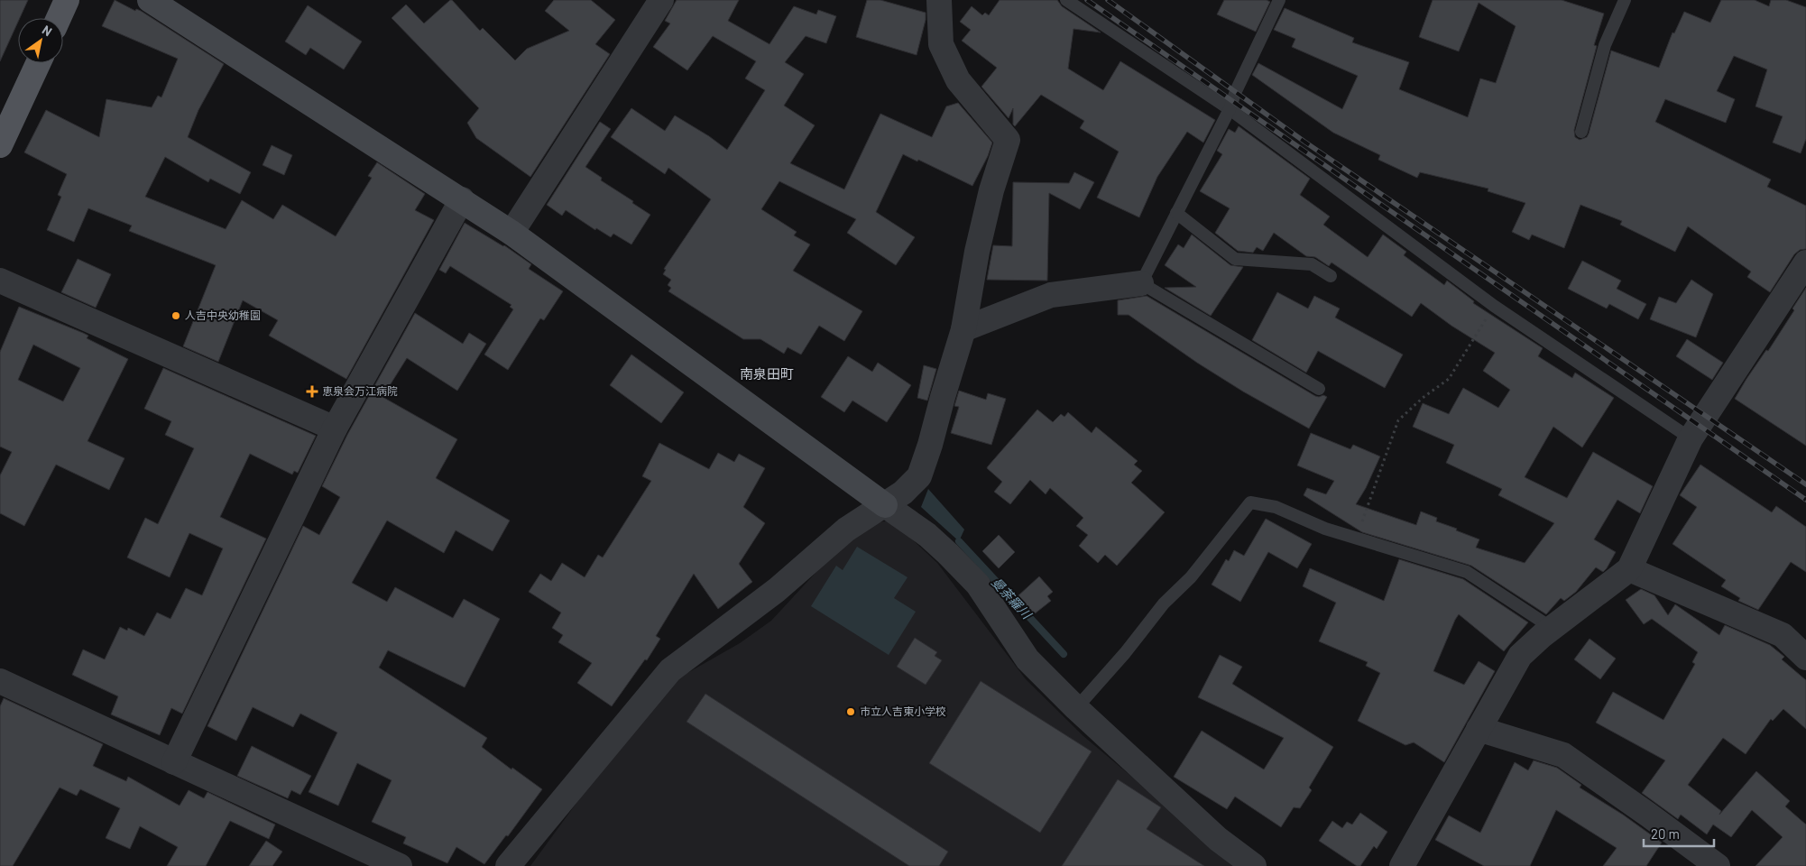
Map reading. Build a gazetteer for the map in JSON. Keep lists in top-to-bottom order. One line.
{"districts":["南泉田町"],"water":["曼荼羅川"],"places":{"other":["人吉中央幼稚園","市立人吉東小学校"],"health":["恵泉会万江病院"]},"scale_bar":"20 m","north":"top right"}
